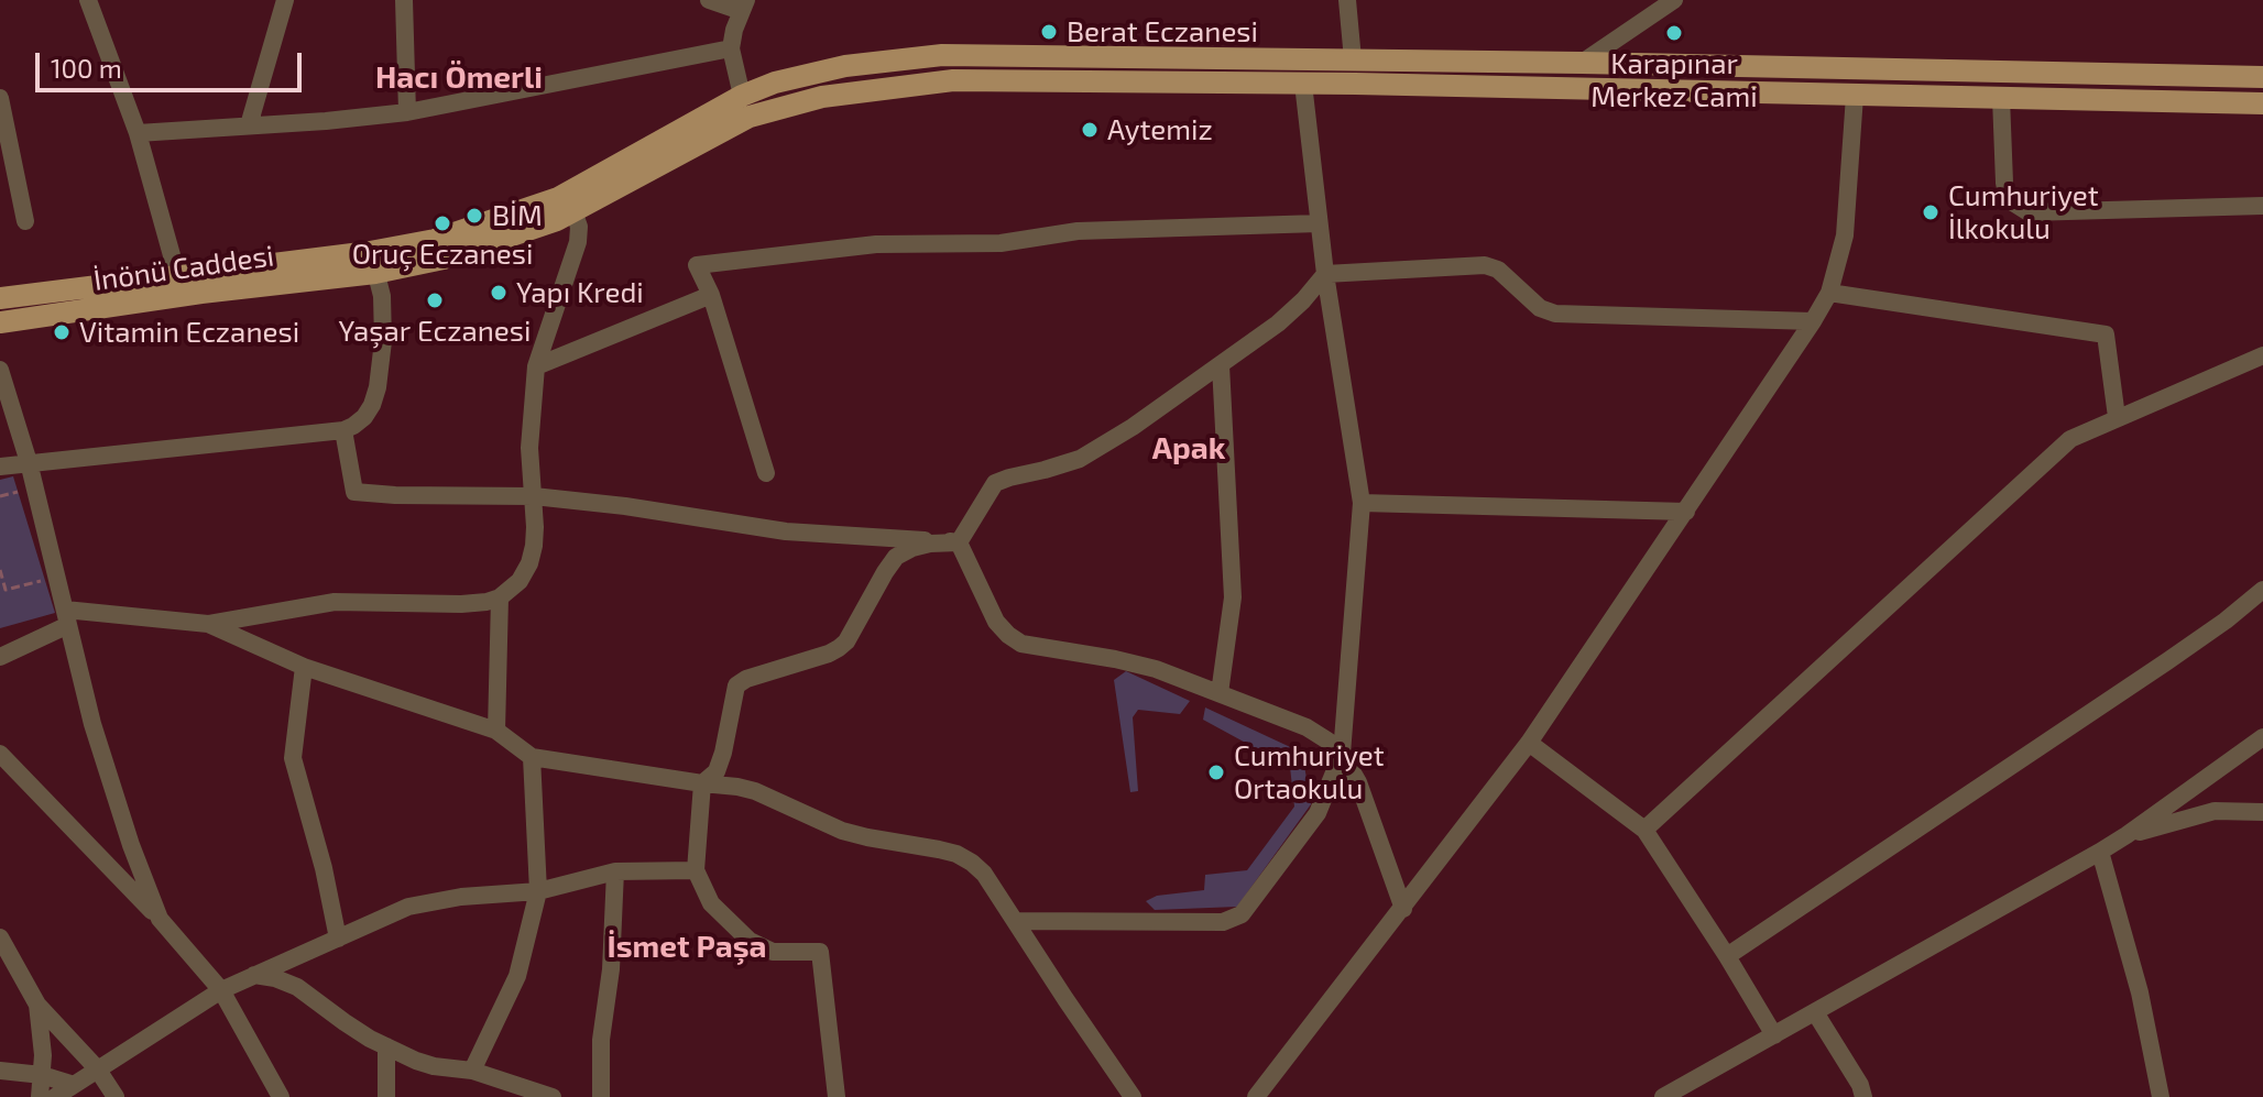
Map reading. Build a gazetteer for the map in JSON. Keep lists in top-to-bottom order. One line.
{"streets":{"main road":["İnönü Caddesi"]},"districts":["Hacı Ömerli","Apak","İsmet Paşa"],"places":["Berat Eczanesi","Karapınar Merkez Cami","Aytemiz","Cumhuriyet İlkokulu","BİM","Oruç Eczanesi","Yapı Kredi","Yaşar Eczanesi","Vitamin Eczanesi","Cumhuriyet Ortaokulu"],"scale_bar":"100 m"}
